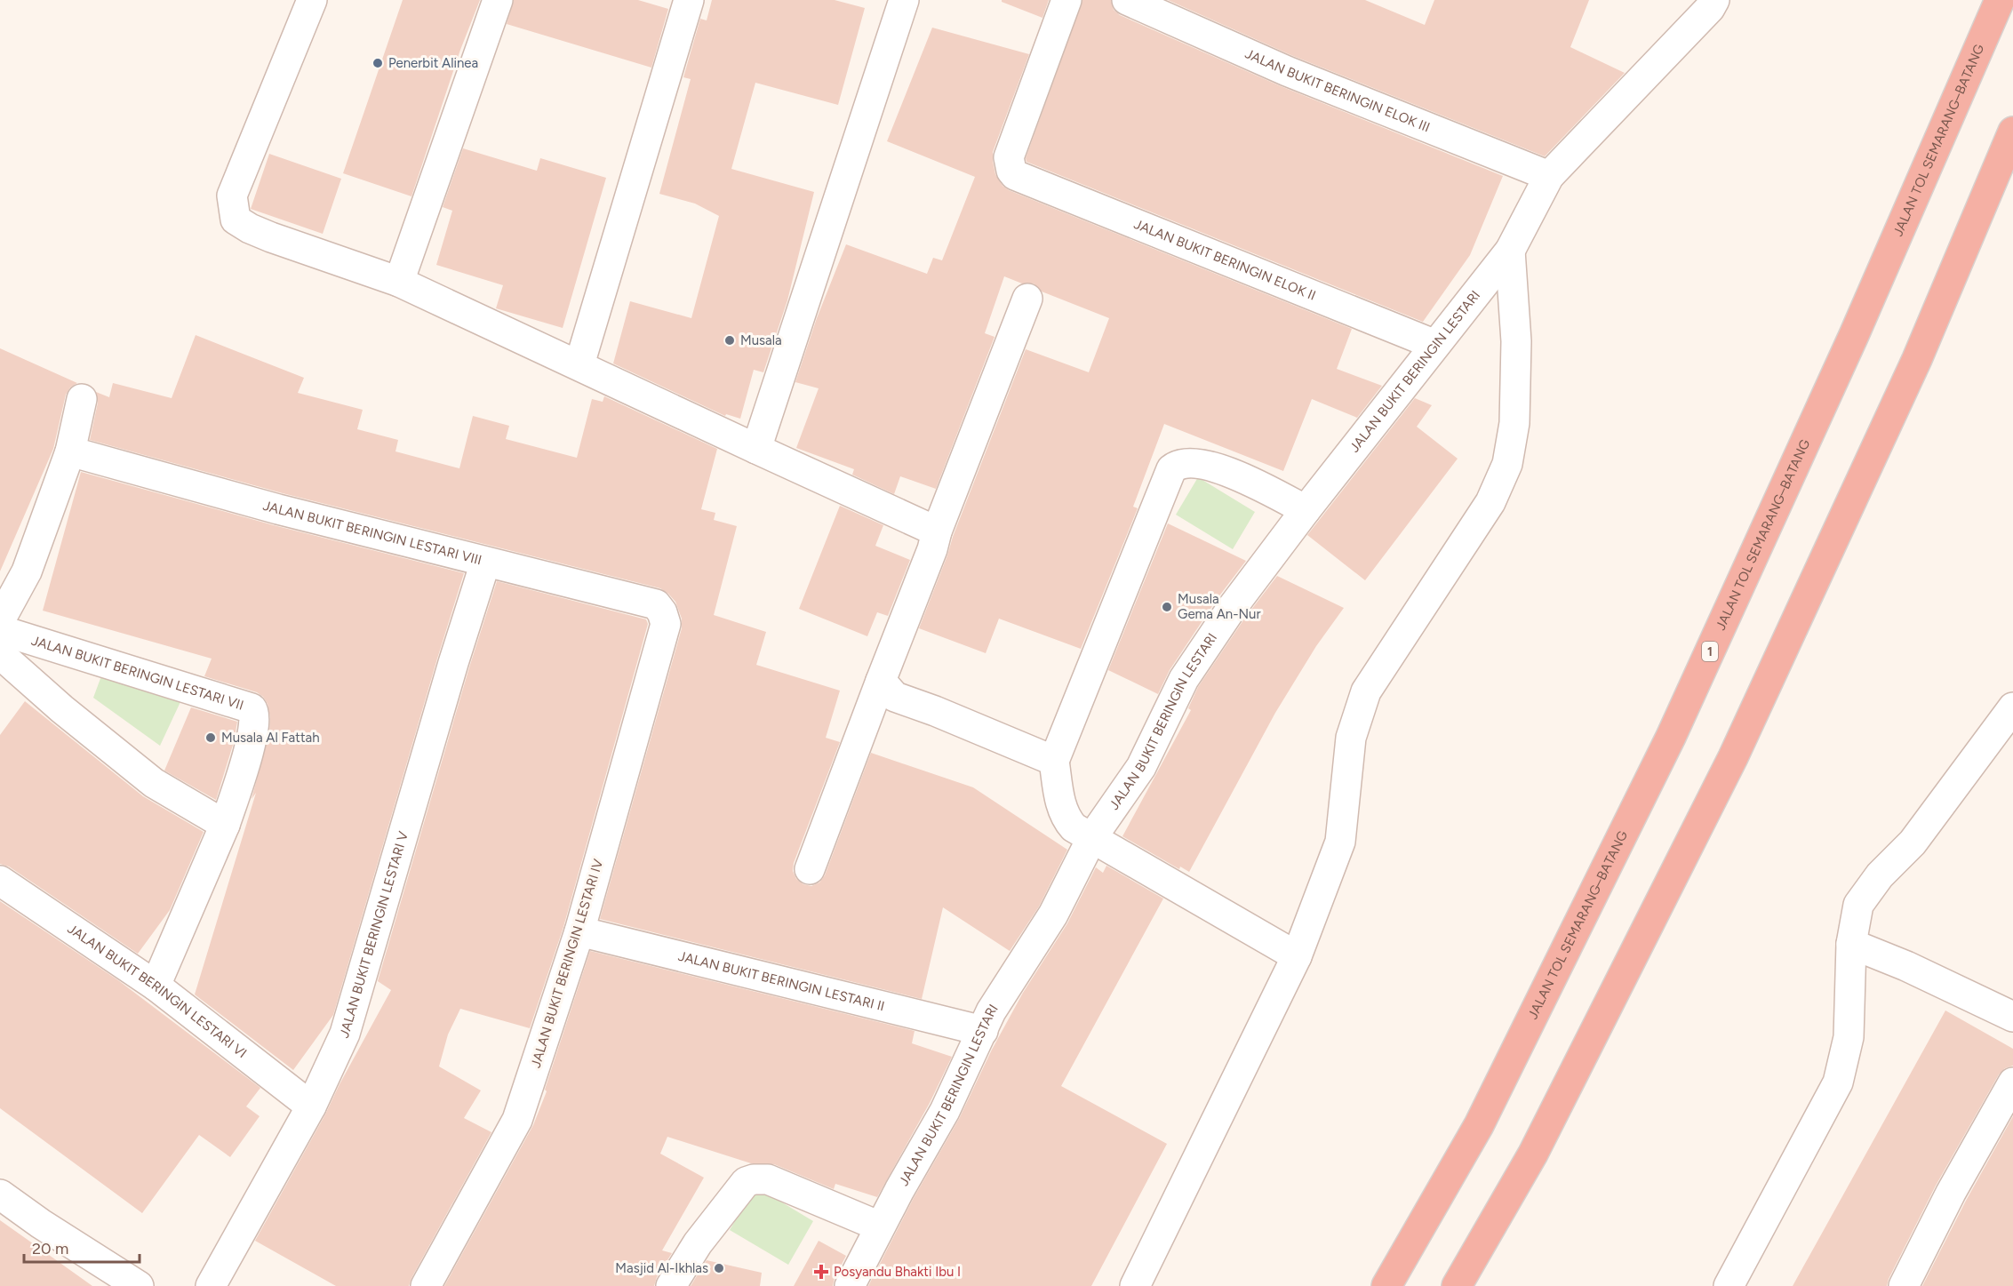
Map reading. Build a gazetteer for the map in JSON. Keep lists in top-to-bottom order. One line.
{"streets":{"highway":["JALAN TOL SEMARANG–BATANG","1"],"street":["JALAN BUKIT BERINGIN ELOK III","JALAN BUKIT BERINGIN ELOK II","JALAN BUKIT BERINGIN LESTARI","JALAN BUKIT BERINGIN LESTARI VIII","JALAN BUKIT BERINGIN LESTARI VII","JALAN BUKIT BERINGIN LESTARI V","JALAN BUKIT BERINGIN LESTARI IV","JALAN BUKIT BERINGIN LESTARI II","JALAN BUKIT BERINGIN LESTARI VI"]},"crossings":[["JALAN BUKIT BERINGIN ELOK III","JALAN BUKIT BERINGIN LESTARI"],["JALAN BUKIT BERINGIN ELOK II","JALAN BUKIT BERINGIN LESTARI"],["JALAN BUKIT BERINGIN LESTARI","JALAN BUKIT BERINGIN LESTARI II"],["JALAN BUKIT BERINGIN LESTARI VIII","JALAN BUKIT BERINGIN LESTARI V"],["JALAN BUKIT BERINGIN LESTARI VIII","JALAN BUKIT BERINGIN LESTARI IV"],["JALAN BUKIT BERINGIN LESTARI VII","JALAN BUKIT BERINGIN LESTARI VI"],["JALAN BUKIT BERINGIN LESTARI V","JALAN BUKIT BERINGIN LESTARI VI"],["JALAN BUKIT BERINGIN LESTARI IV","JALAN BUKIT BERINGIN LESTARI II"]],"places":{"other":["Penerbit Alinea","Musala","Musala Gema An-Nur","Musala Al Fattah","Masjid Al-Ikhlas"],"health":["Posyandu Bhakti Ibu I"]},"scale_bar":"20 m"}
